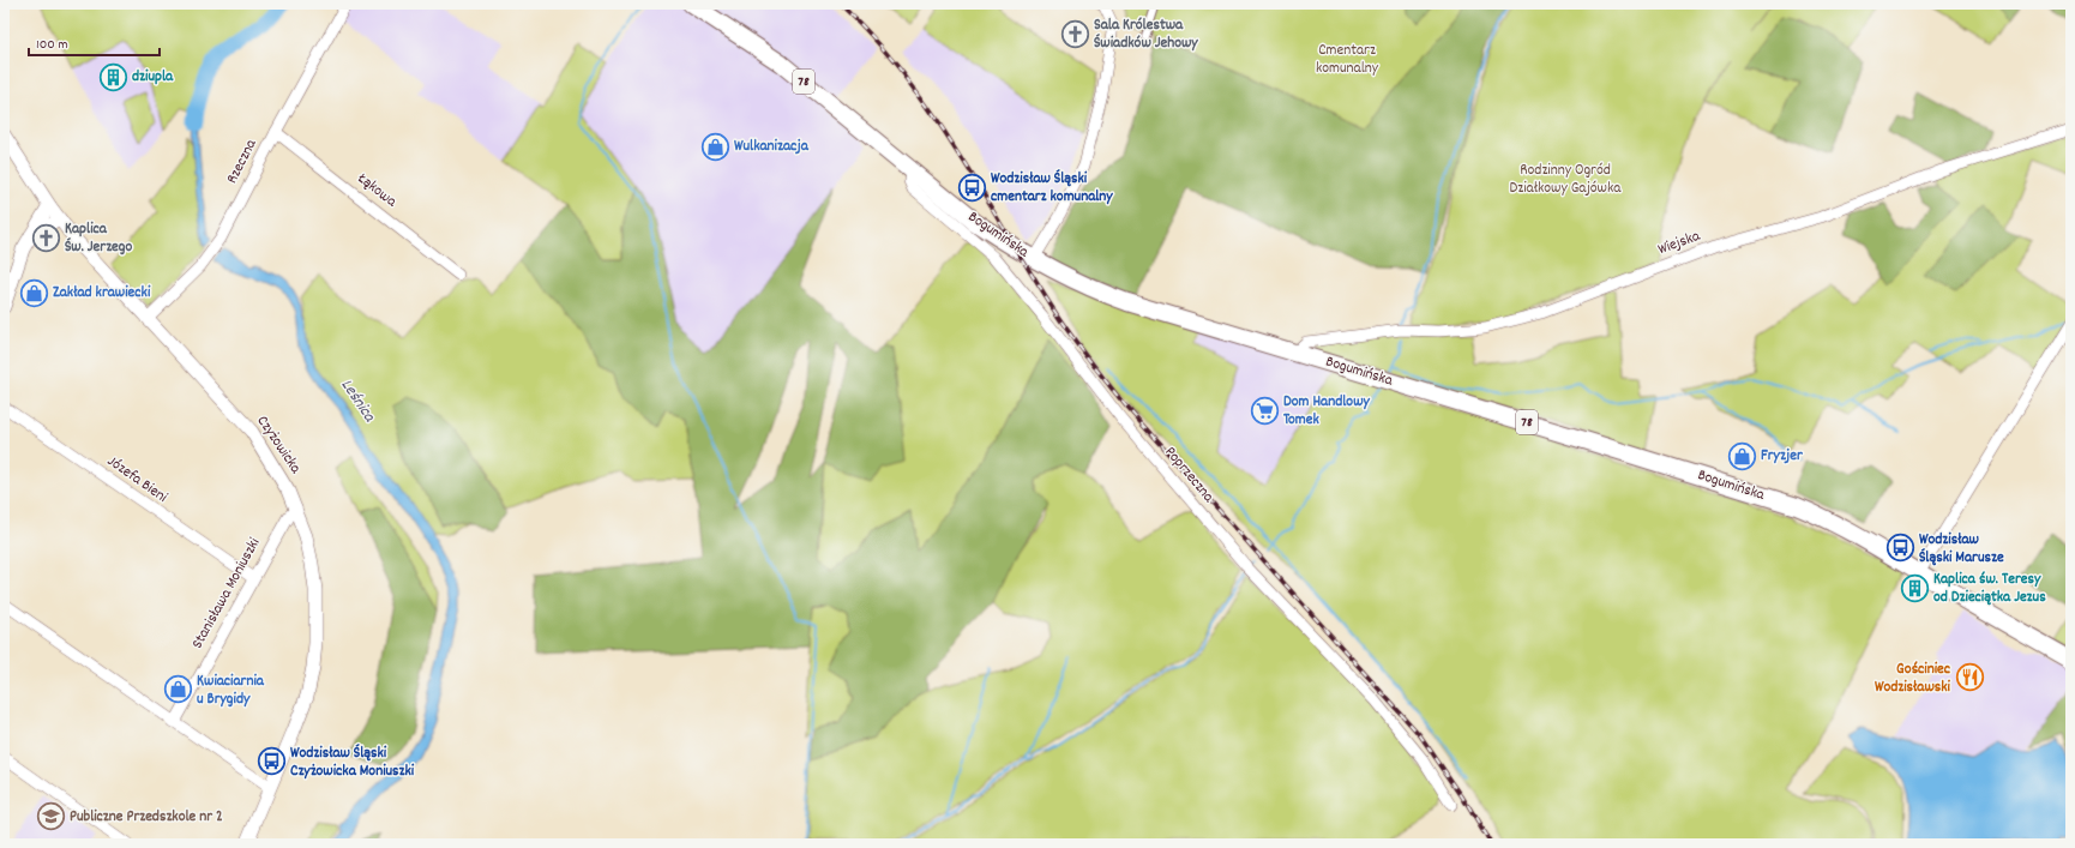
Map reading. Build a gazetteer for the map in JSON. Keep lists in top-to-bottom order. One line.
{"streets":{"main road":["78","Bogumińska"],"street":["Rzeczna","Łąkowa","Wiejska","Czyżowicka","Poprzeczna","Józefa Bieni","Stanisława Moniuszki"]},"crossings":[["Rzeczna","Łąkowa"],["Rzeczna","Czyżowicka"],["Bogumińska","Wiejska"],["Bogumińska","Poprzeczna"],["Czyżowicka","Stanisława Moniuszki"],["Józefa Bieni","Stanisława Moniuszki"]],"water":["Leśnica"],"parks":["Cmentarz komunalny","Rodzinny Ogród Działkowy Gajówka"],"places":{"church":["Sala Królestwa Świadków Jehowy","Kaplica Św. Jerzego"],"building":["dziupla","Kaplica św. Teresy od Dzieciątka Jezus"],"shop":["Wulkanizacja","Zakład krawiecki","Fryzjer","Kwiaciarnia u Brygidy"],"bus stop":["Wodzisław Śląski cmentarz komunalny","Wodzisław Śląski Marusze","Wodzisław Śląski Czyżowicka Moniuszki"],"supermarket":["Dom Handlowy Tomek"],"restaurant":["Gościniec Wodzisławski"],"school or university":["Publiczne Przedszkole nr 2"]},"scale_bar":"100 m"}
